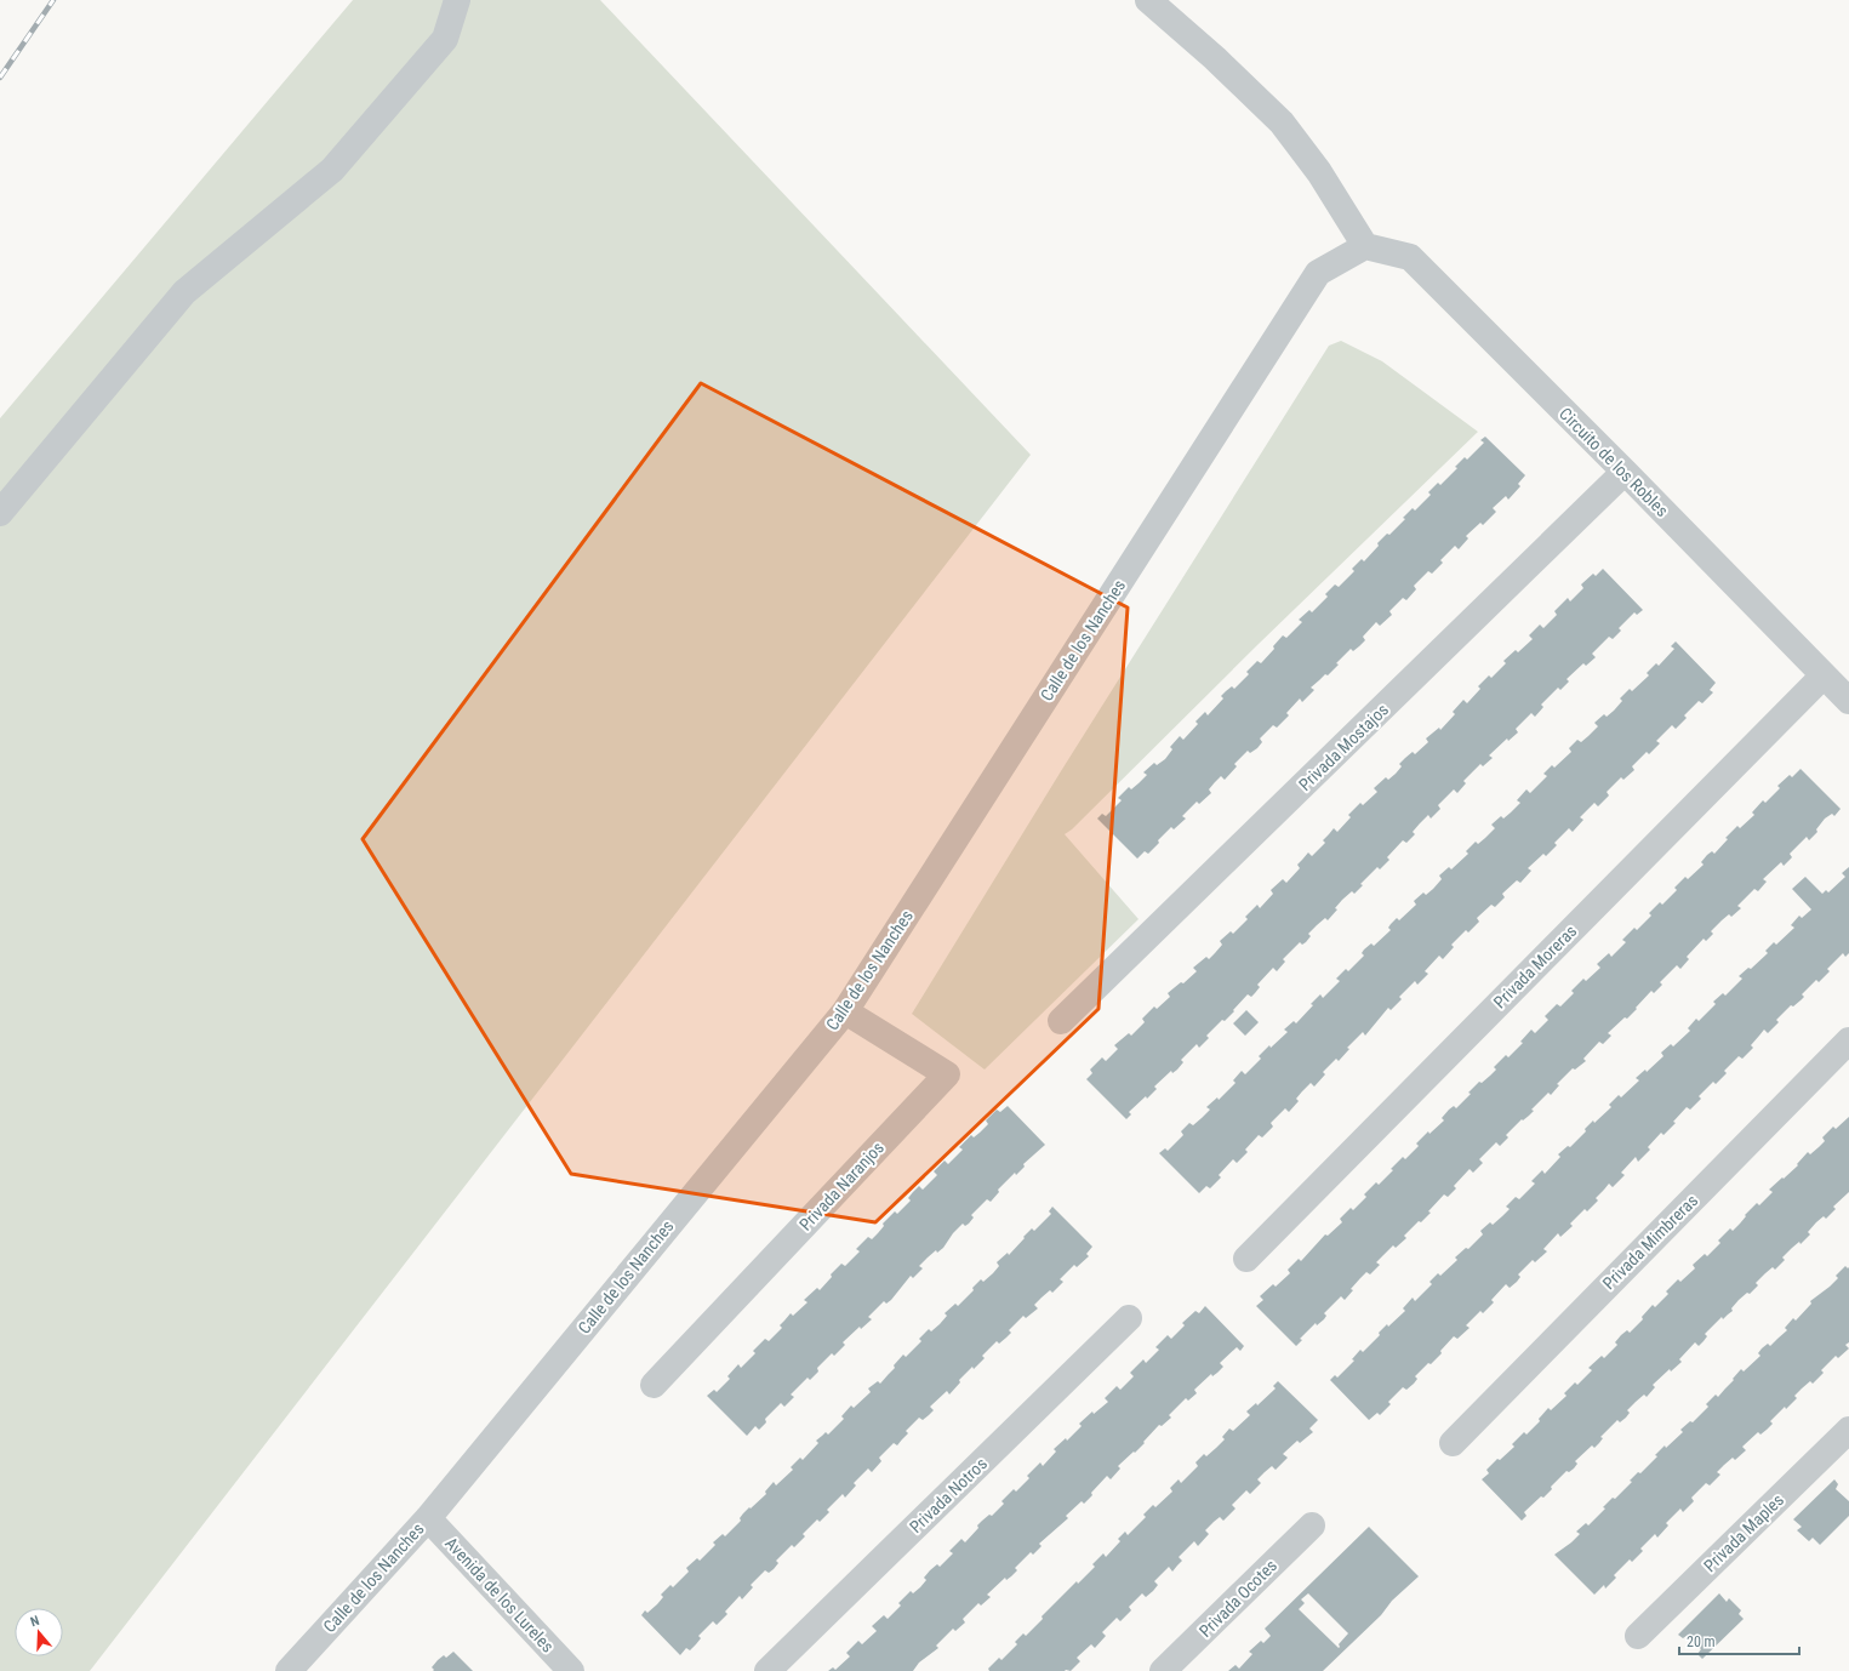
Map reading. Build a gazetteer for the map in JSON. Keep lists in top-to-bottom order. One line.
{"streets":{"street":["Circuito de los Robles","Calle de los Nanches","Privada Mostajos","Privada Moreras","Privada Naranjos","Privada Mimbreras","Privada Notros","Privada Maples","Avenida de los Lureles","Privada Ocotes"]},"crossings":[["Circuito de los Robles","Calle de los Nanches"],["Circuito de los Robles","Privada Mostajos"],["Circuito de los Robles","Privada Moreras"],["Calle de los Nanches","Privada Naranjos"],["Calle de los Nanches","Avenida de los Lureles"]],"scale_bar":"20 m","north":"top"}
